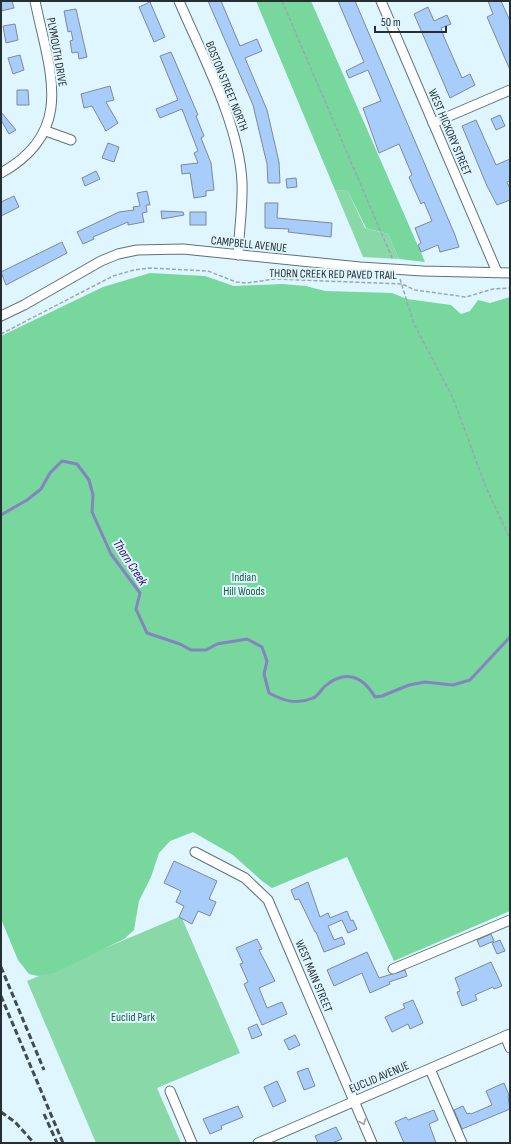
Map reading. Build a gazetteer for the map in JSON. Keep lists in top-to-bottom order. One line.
{"streets":{"street":["PLYMOUTH DRIVE","BOSTON STREET NORTH","WEST HICKORY STREET","CAMPBELL AVENUE","WEST MAIN STREET","EUCLID AVENUE"],"path":["THORN CREEK RED PAVED TRAIL"]},"crossings":[["BOSTON STREET NORTH","CAMPBELL AVENUE"],["WEST HICKORY STREET","CAMPBELL AVENUE"],["WEST MAIN STREET","EUCLID AVENUE"]],"water":["Thorn Creek"],"parks":["Indian Hill Woods","Euclid Park"],"scale_bar":"50 m"}
